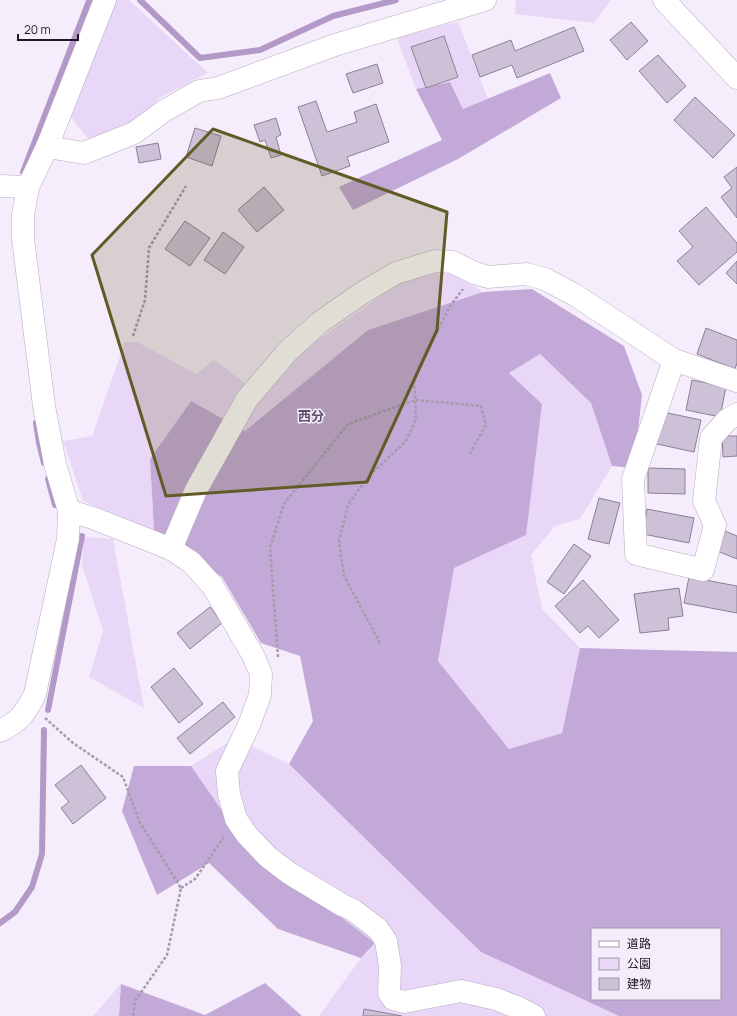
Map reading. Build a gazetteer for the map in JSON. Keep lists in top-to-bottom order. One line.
{"districts":["西分"],"legend":["道路","公園","建物"],"scale_bar":"20 m"}
